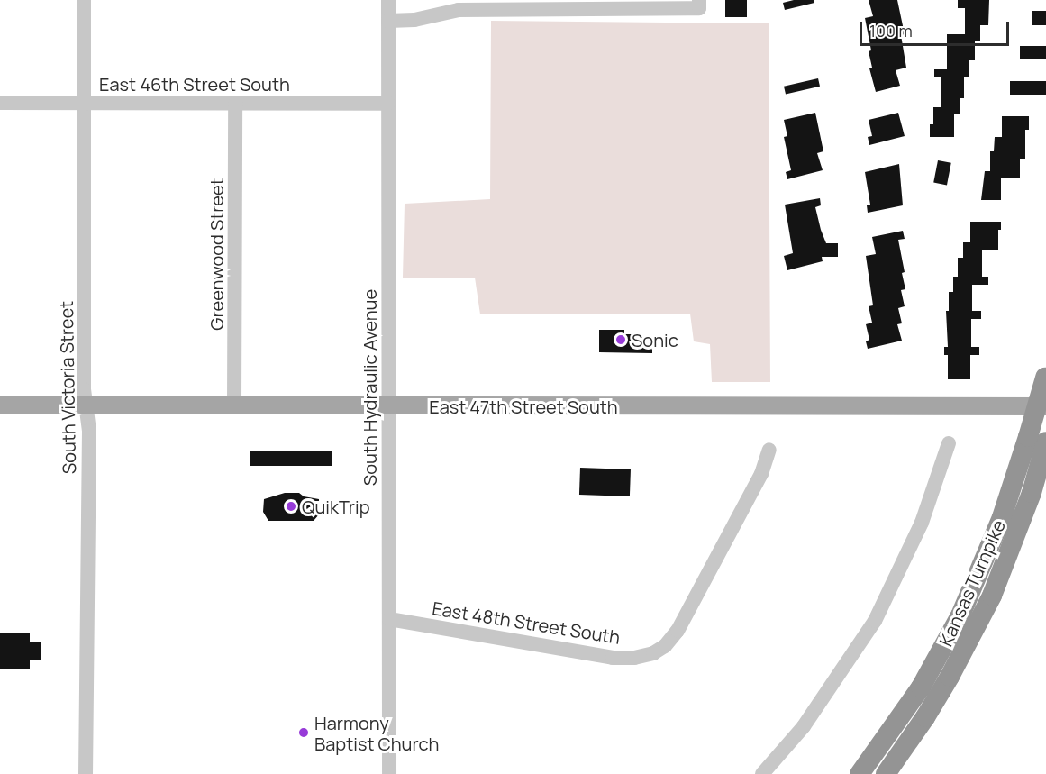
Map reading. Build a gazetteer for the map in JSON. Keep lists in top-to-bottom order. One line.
{"streets":{"highway":["Kansas Turnpike"],"main road":["East 47th Street South"],"street":["East 46th Street South","Greenwood Street","South Victoria Street","South Hydraulic Avenue","East 48th Street South"]},"crossings":[["East 46th Street South","Greenwood Street"],["East 46th Street South","South Victoria Street"],["East 46th Street South","South Hydraulic Avenue"],["Greenwood Street","East 47th Street South"],["South Victoria Street","East 47th Street South"],["South Hydraulic Avenue","East 47th Street South"],["South Hydraulic Avenue","East 48th Street South"]],"places":["Sonic","QuikTrip","Harmony Baptist Church"],"scale_bar":"100 m"}
